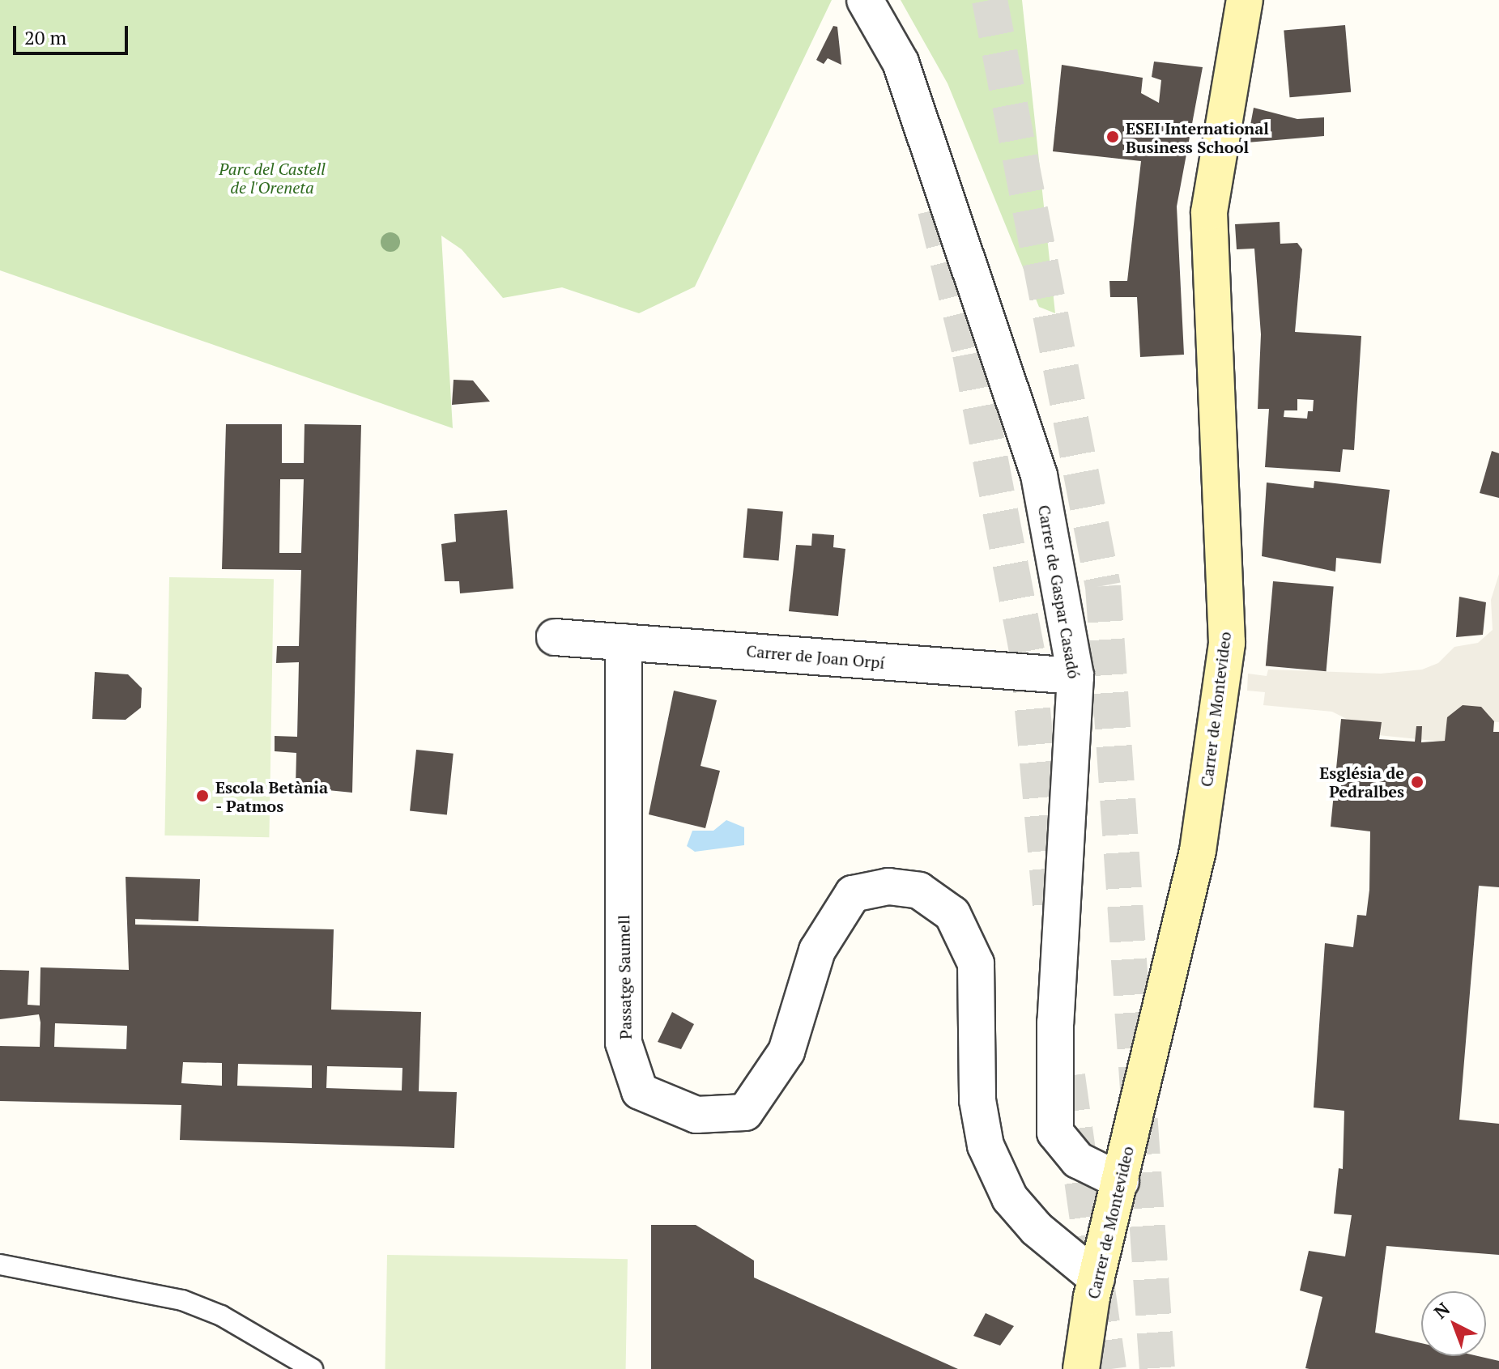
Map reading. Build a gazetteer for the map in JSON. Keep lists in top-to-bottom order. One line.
{"streets":{"street":["Carrer de Gaspar Casadó","Carrer de Joan Orpí","Carrer de Montevideo","Passatge Saumell"]},"crossings":[["Carrer de Gaspar Casadó","Carrer de Joan Orpí"],["Carrer de Gaspar Casadó","Carrer de Montevideo"],["Carrer de Joan Orpí","Passatge Saumell"],["Carrer de Montevideo","Passatge Saumell"]],"parks":["Parc del Castell de l'Oreneta"],"places":["ESEI International Business School","Església de Pedralbes","Escola Betània - Patmos"],"scale_bar":"20 m","north":"top left"}
